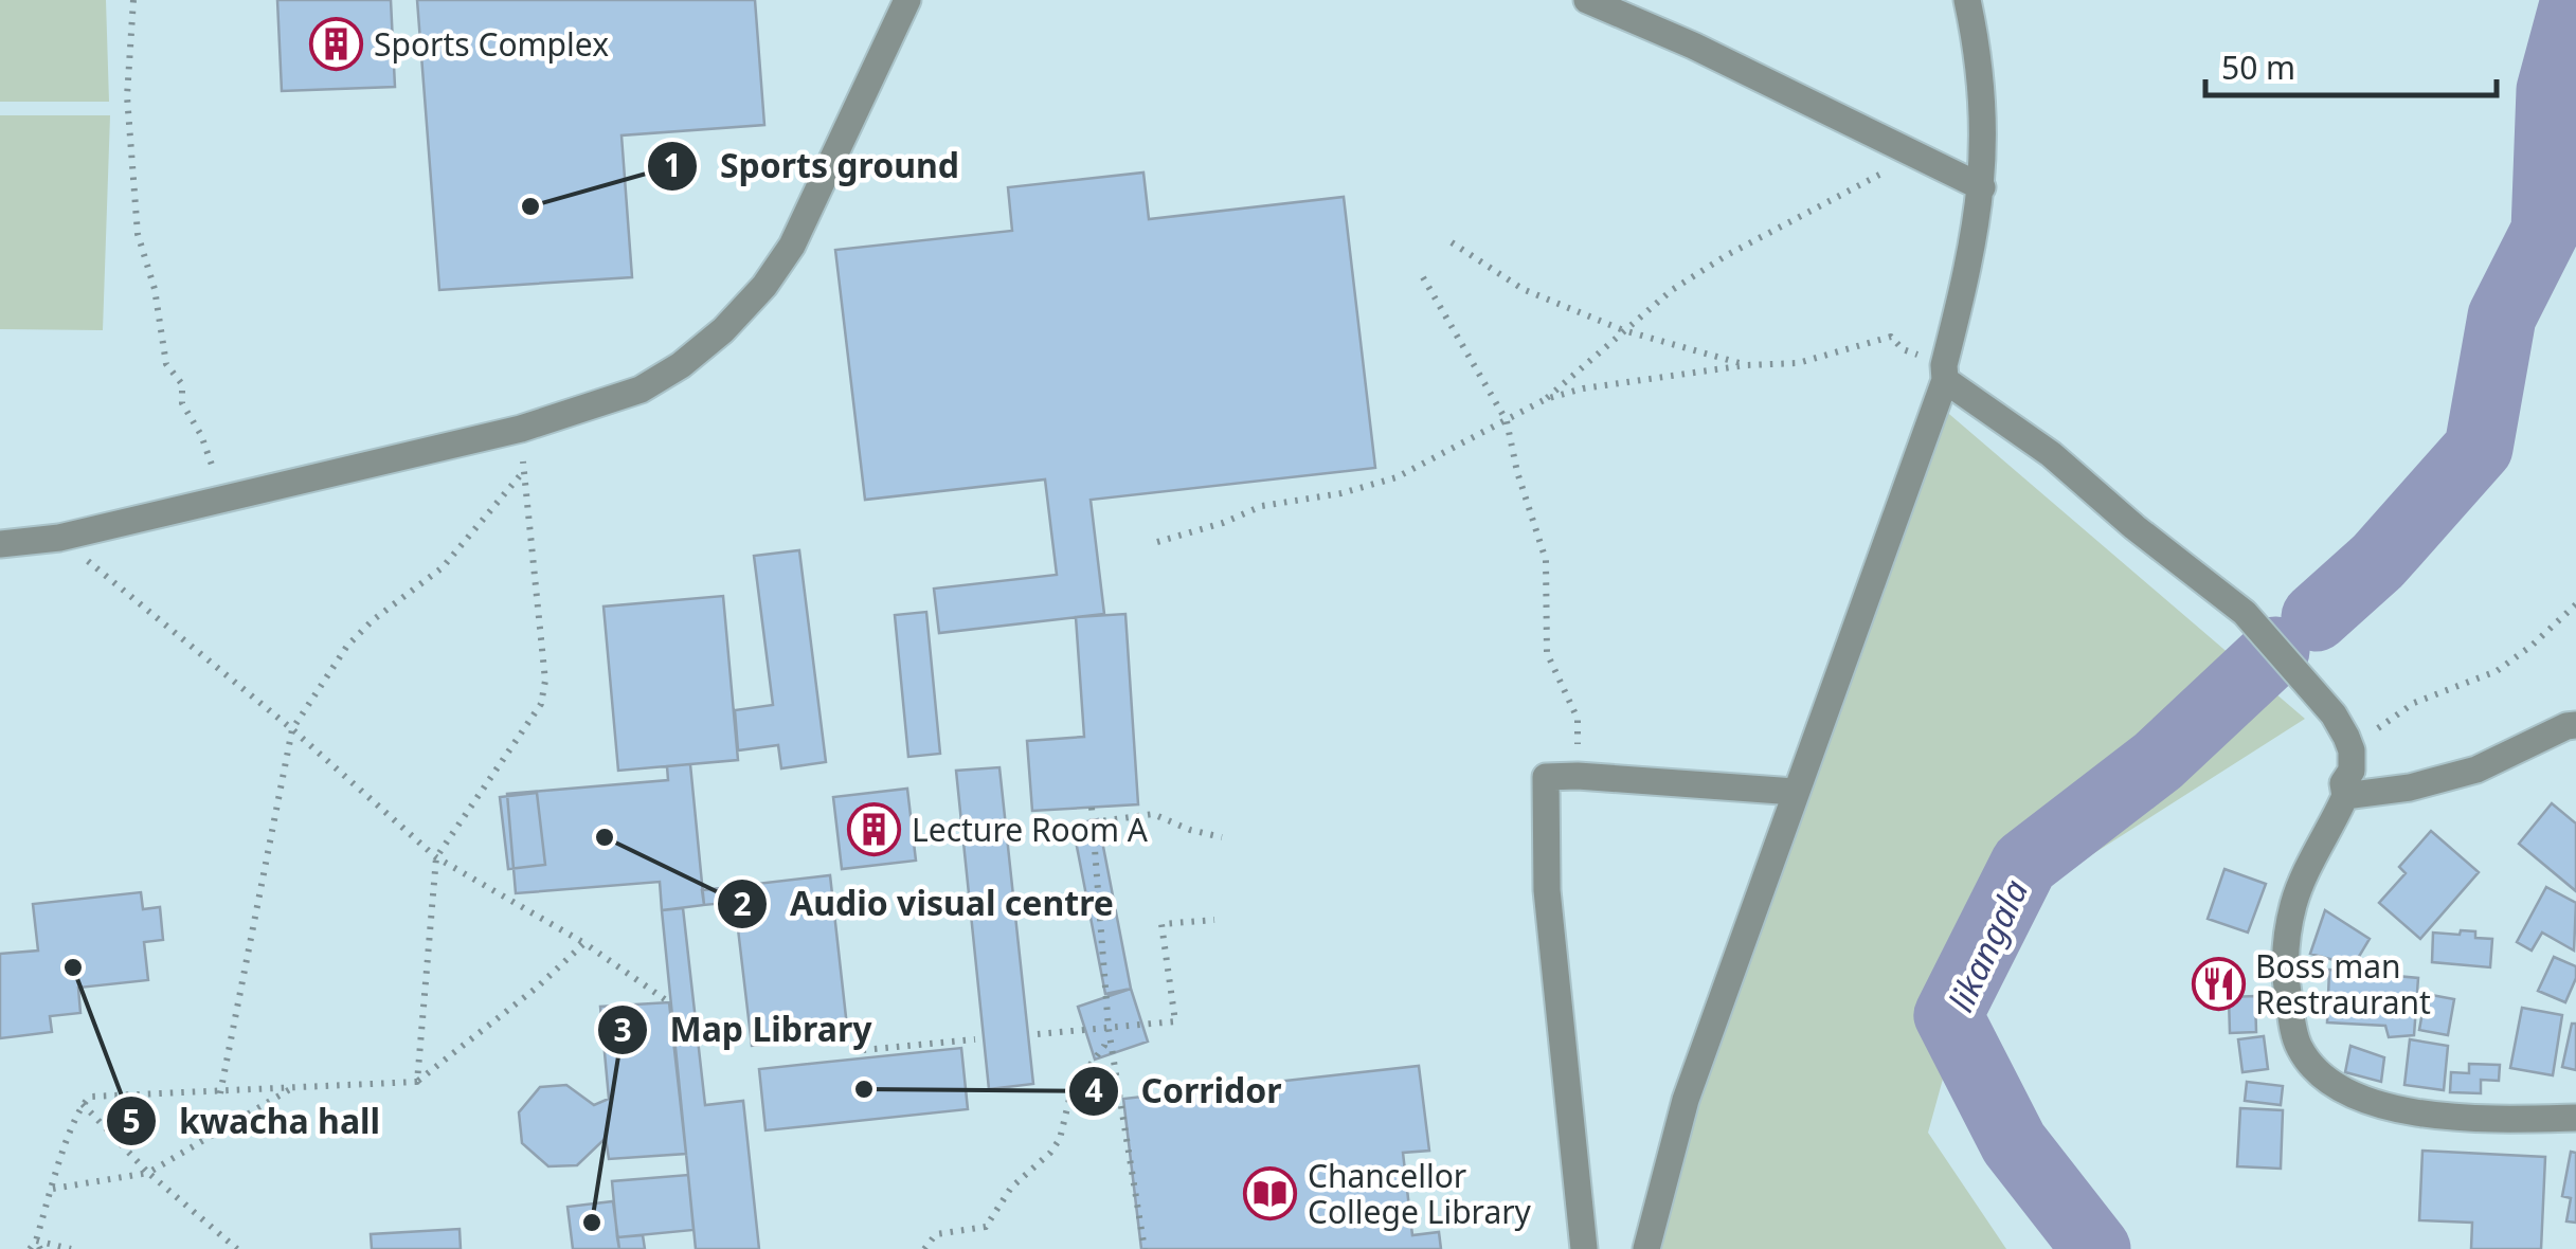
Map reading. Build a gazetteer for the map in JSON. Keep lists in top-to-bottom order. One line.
{"water":["likangala"],"places":{"building":["Sports Complex","Lecture Room A"],"other":["Sports ground","Audio visual centre","kwacha hall","Corridor","Map Library"],"restaurant":["Boss man Restraurant"],"library":["Chancellor College Library"]},"scale_bar":"50 m"}
